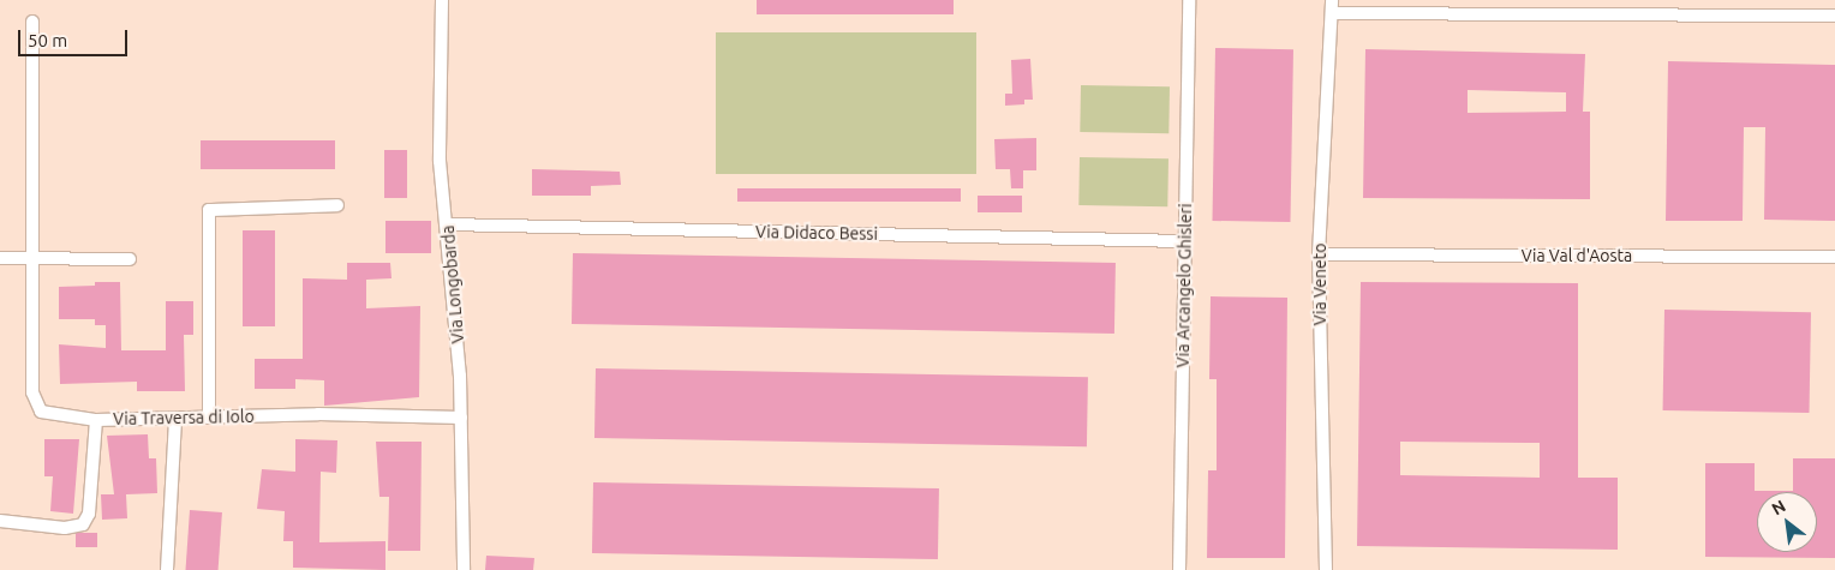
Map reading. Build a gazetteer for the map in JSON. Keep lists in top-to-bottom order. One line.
{"streets":{"street":["Via Didaco Bessi","Via Val d'Aosta","Via Longobarda","Via Veneto","Via Arcangelo Ghisleri","Via Traversa di Iolo"]},"crossings":[["Via Didaco Bessi","Via Longobarda"],["Via Didaco Bessi","Via Arcangelo Ghisleri"],["Via Val d'Aosta","Via Veneto"],["Via Longobarda","Via Traversa di Iolo"]],"scale_bar":"50 m","north":"top left"}
